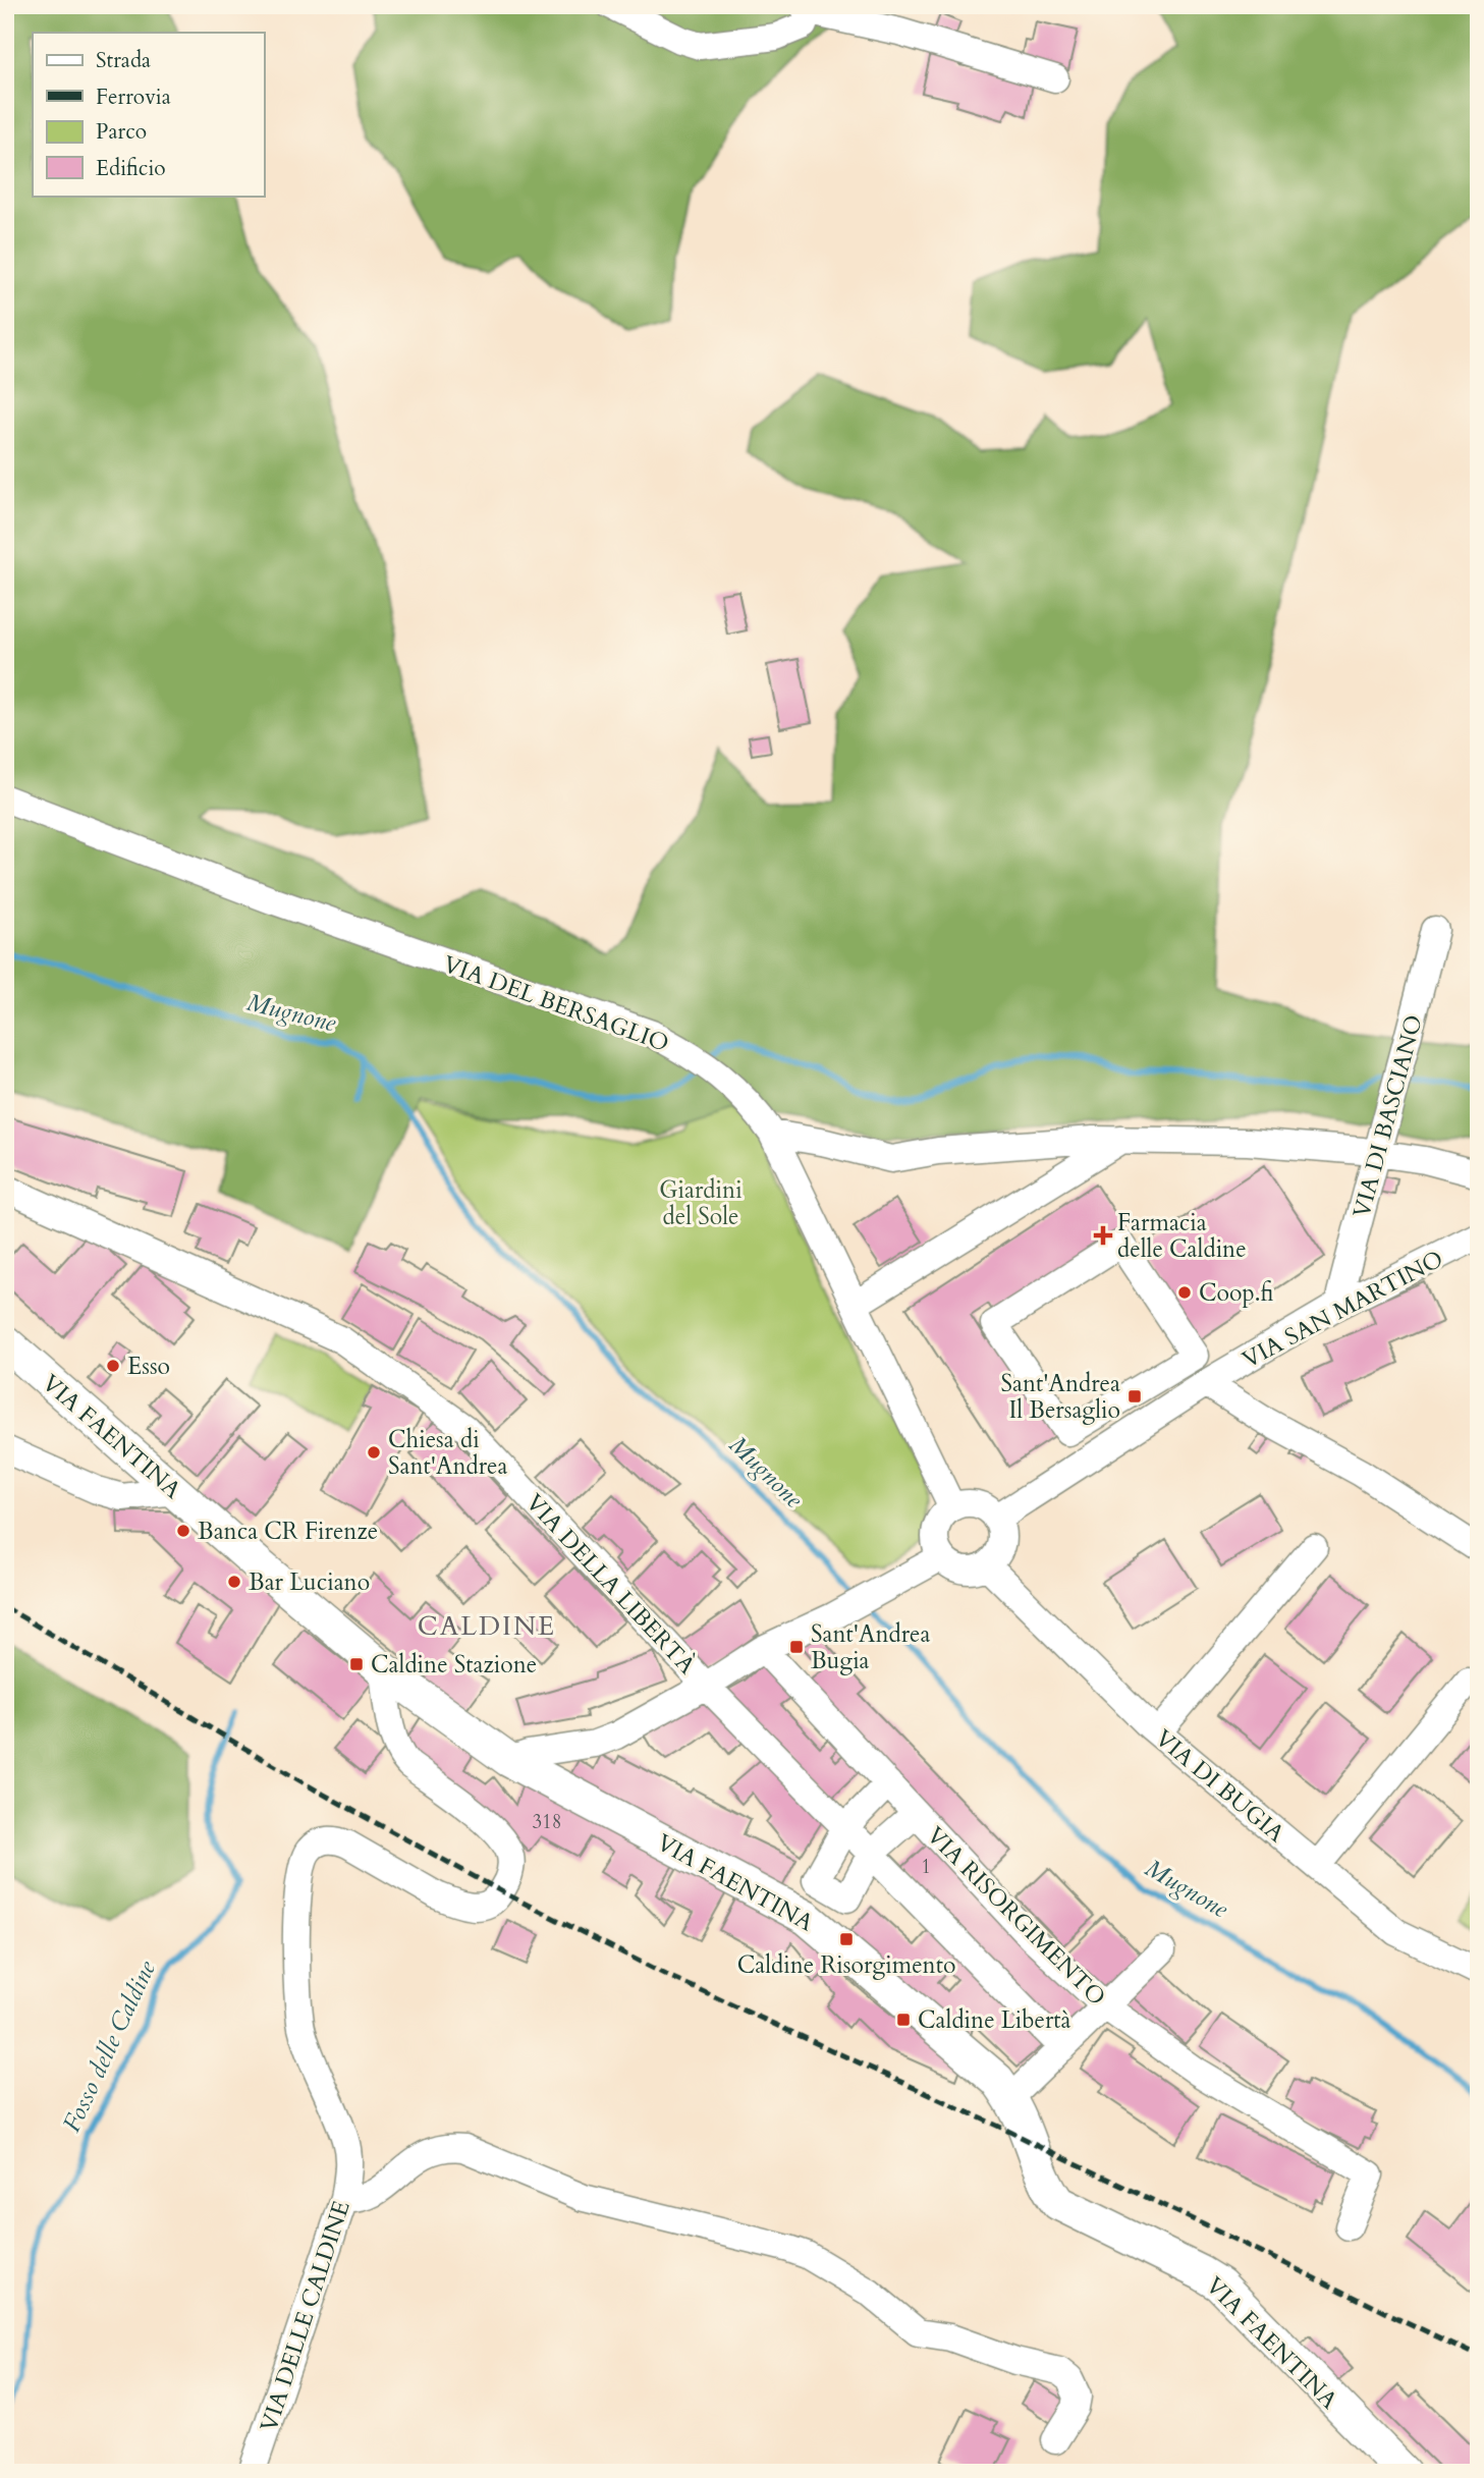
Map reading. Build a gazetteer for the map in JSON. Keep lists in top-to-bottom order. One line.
{"streets":{"main road":["VIA FAENTINA"],"street":["VIA DEL BERSAGLIO","VIA DI BASCIANO","VIA SAN MARTINO","VIA DELLA LIBERTÀ","VIA DI BUGIA","VIA RISORGIMENTO","VIA DELLE CALDINE"]},"crossings":[["VIA DEL BERSAGLIO","VIA SAN MARTINO"],["VIA DEL BERSAGLIO","VIA DI BUGIA"],["VIA DI BASCIANO","VIA SAN MARTINO"],["VIA SAN MARTINO","VIA DI BUGIA"],["VIA FAENTINA","VIA DELLE CALDINE"]],"districts":["CALDINE"],"water":["Mugnone","Fosso delle Caldine"],"parks":["Giardini del Sole"],"places":{"health":["Farmacia delle Caldine"],"other":["Coop.fi","Esso","Chiesa di Sant'Andrea","Banca CR Firenze","Bar Luciano"],"transit":["Sant'Andrea Il Bersaglio","Sant'Andrea Bugia","Caldine Stazione","Caldine Risorgimento","Caldine Libertà"]},"house_numbers":["318","1"],"legend":["Strada","Ferrovia","Parco","Edificio"]}
